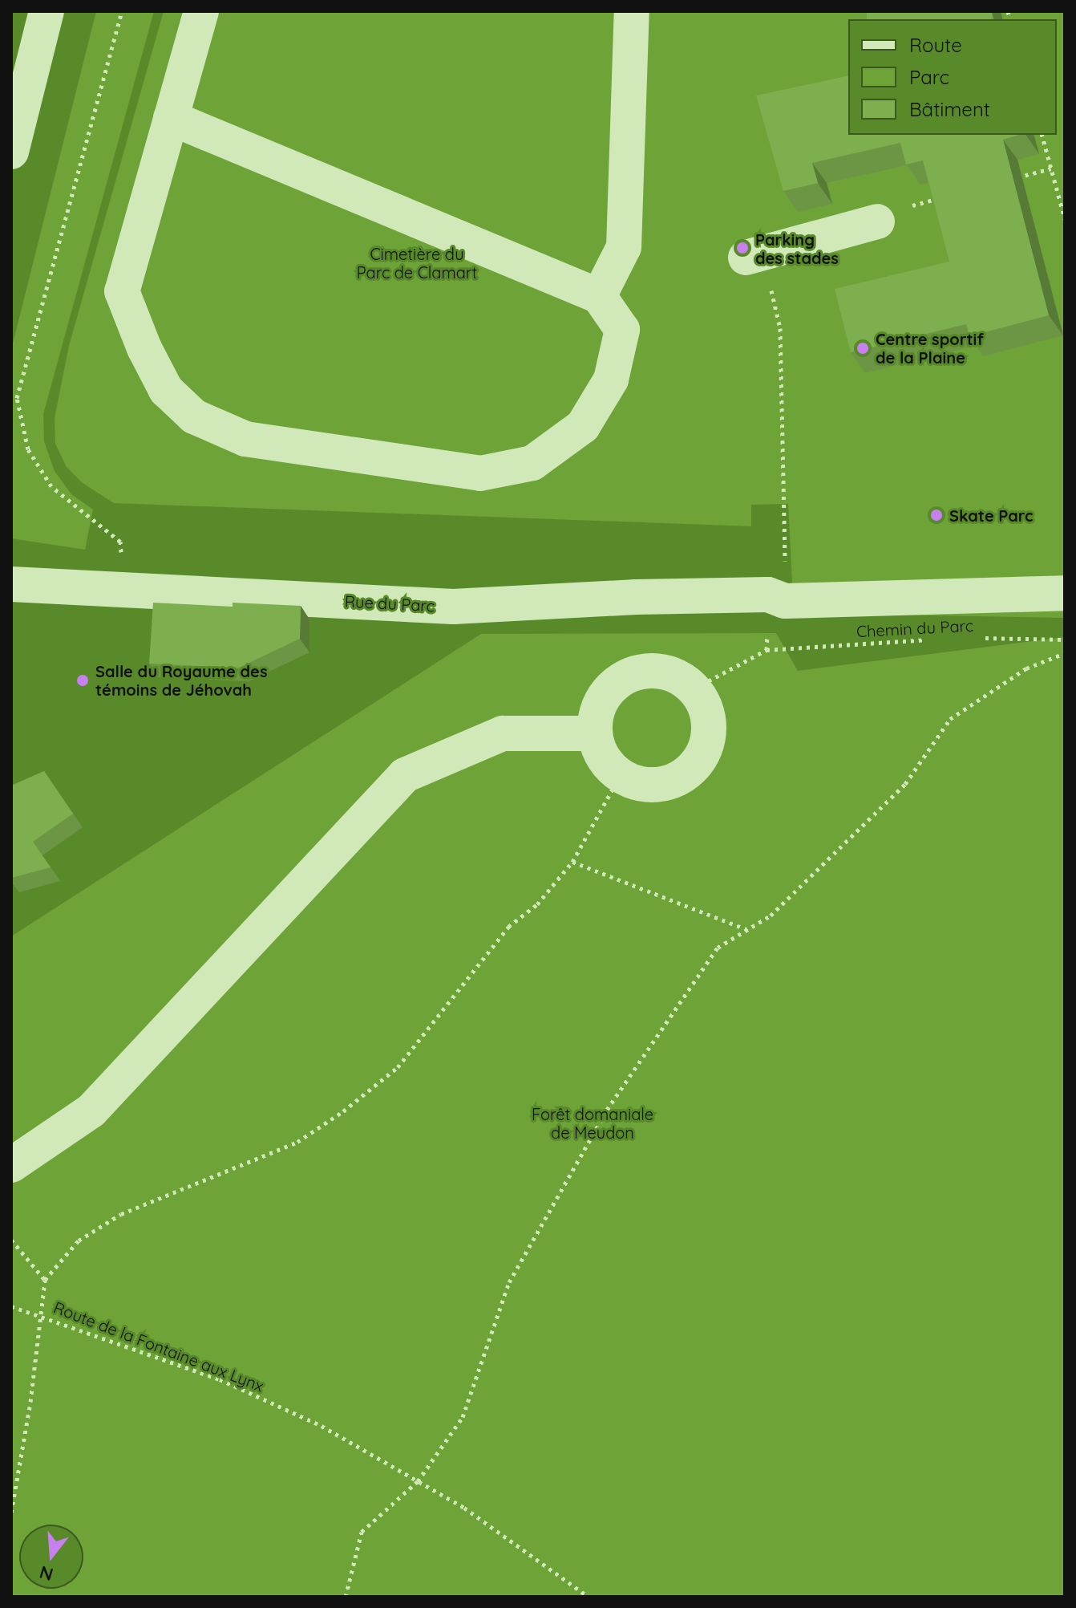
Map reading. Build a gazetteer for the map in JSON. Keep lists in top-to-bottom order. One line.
{"streets":{"street":["Rue du Parc"],"path":["Chemin du Parc","Route de la Fontaine aux Lynx"]},"parks":["Cimetière du Parc de Clamart","Forêt domaniale de Meudon"],"places":["Parking des stades","Centre sportif de la Plaine","Skate Parc","Salle du Royaume des témoins de Jéhovah"],"legend":["Route","Parc","Bâtiment"],"north":"bottom"}
